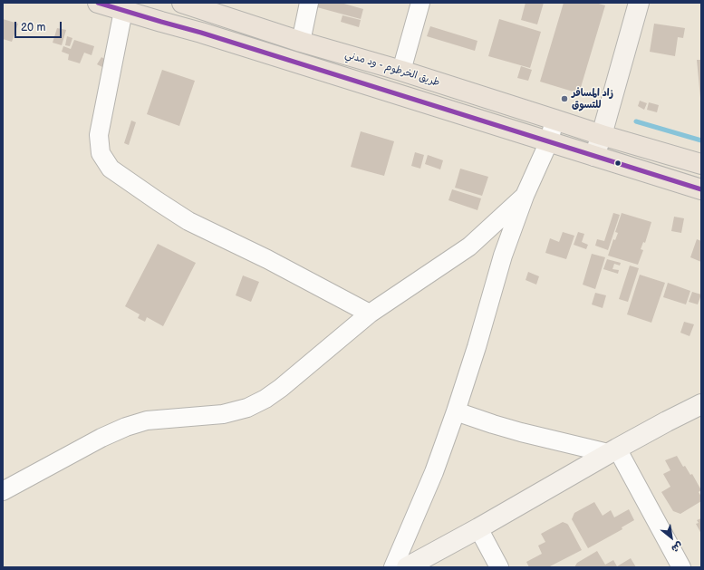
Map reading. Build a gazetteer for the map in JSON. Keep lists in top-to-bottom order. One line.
{"streets":{"highway":["طريق الخرطوم - ود مدني"]},"places":["زاد المسافر للتسوق"],"scale_bar":"20 m","north":"bottom right"}
